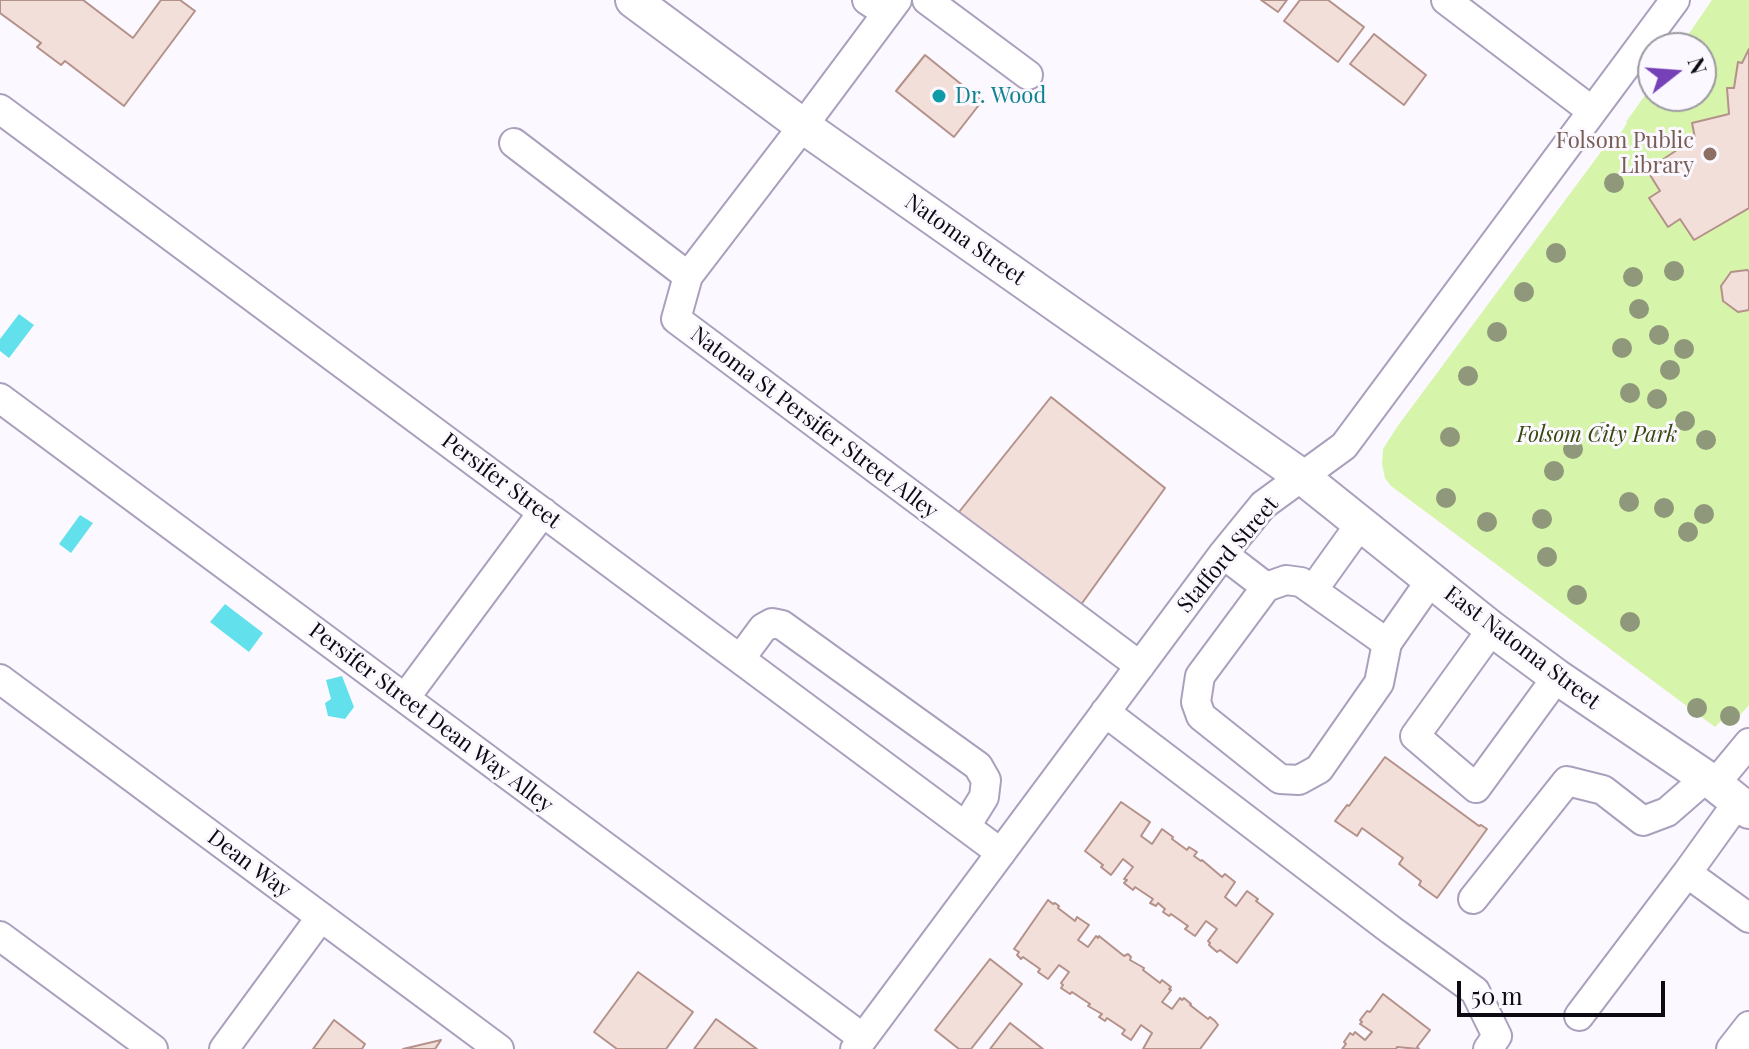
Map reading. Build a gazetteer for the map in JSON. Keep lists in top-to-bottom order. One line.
{"streets":{"main road":["Natoma Street","East Natoma Street"],"street":["Natoma St Persifer Street Alley","Persifer Street","Stafford Street","Persifer Street Dean Way Alley","Dean Way"]},"crossings":[["Natoma Street","Natoma St Persifer Street Alley"],["Natoma Street","Stafford Street"],["Natoma Street","East Natoma Street"],["Natoma St Persifer Street Alley","Stafford Street"],["Persifer Street","Stafford Street"],["Stafford Street","East Natoma Street"],["Stafford Street","Persifer Street Dean Way Alley"]],"parks":["Folsom City Park"],"places":["Dr. Wood","Folsom Public Library"],"scale_bar":"50 m","north":"right"}
